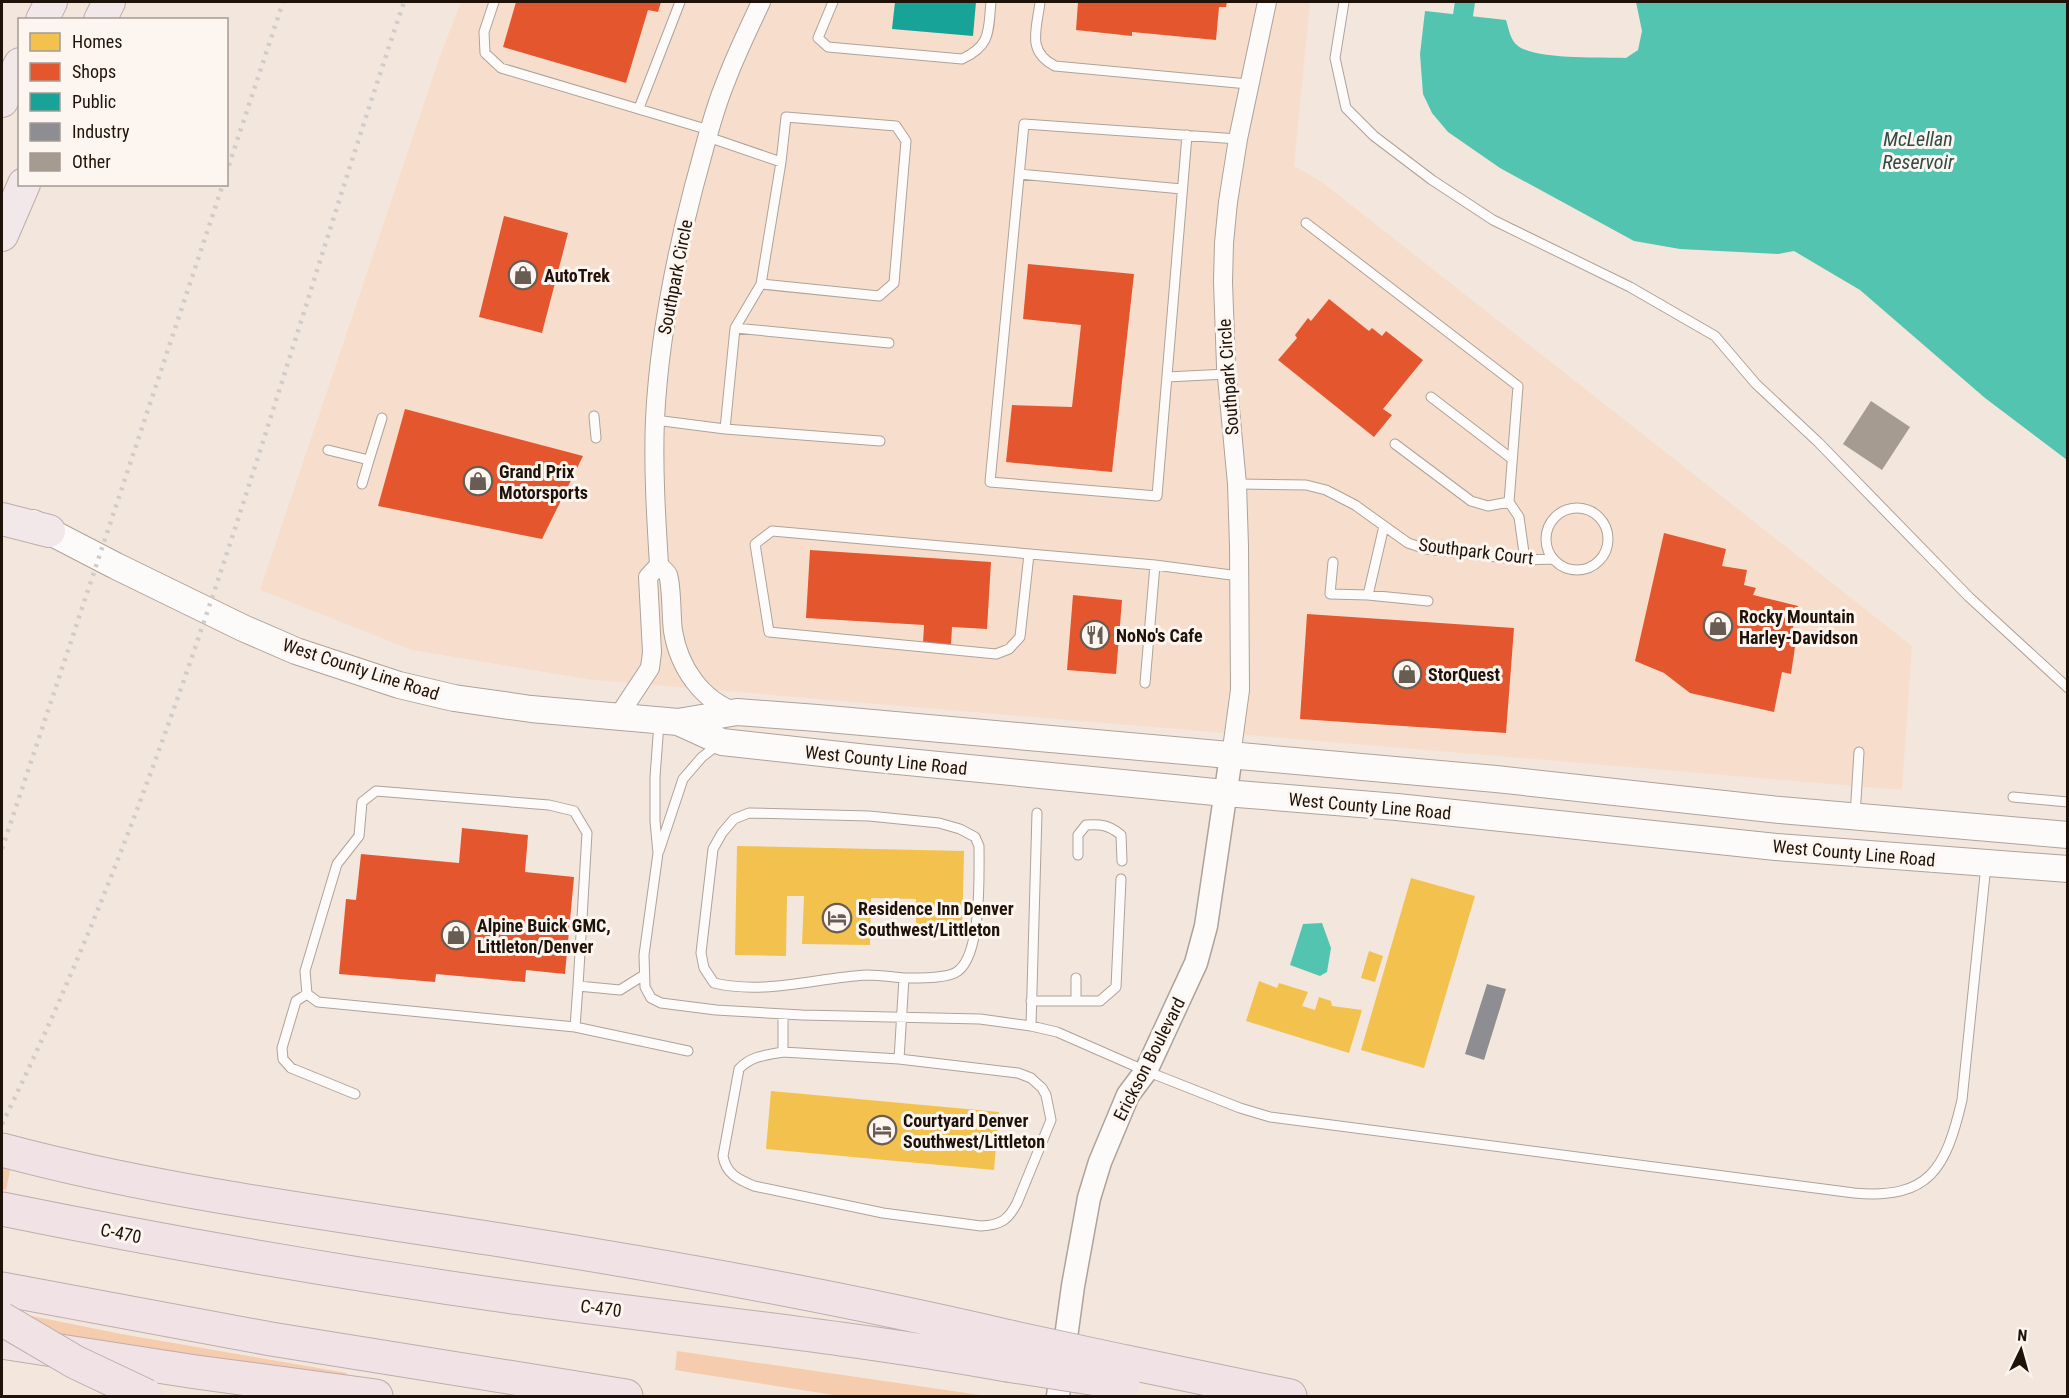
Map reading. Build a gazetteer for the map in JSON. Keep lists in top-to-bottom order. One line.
{"streets":{"highway":["C-470"],"main road":["West County Line Road"],"street":["Southpark Circle","Erickson Boulevard"],"lane":["Southpark Court"]},"crossings":[["Southpark Circle","Southpark Court"],["Southpark Circle","West County Line Road"],["Southpark Circle","Erickson Boulevard"],["West County Line Road","Erickson Boulevard"]],"water":["McLellan Reservoir"],"places":{"shop":["AutoTrek","Grand Prix Motorsports","Rocky Mountain Harley-Davidson","StorQuest","Alpine Buick GMC, Littleton/Denver"],"restaurant":["NoNo's Cafe"],"hotel":["Residence Inn Denver Southwest/Littleton","Courtyard Denver Southwest/Littleton"]},"legend":["Homes","Shops","Public","Industry","Other"],"north":"top"}
